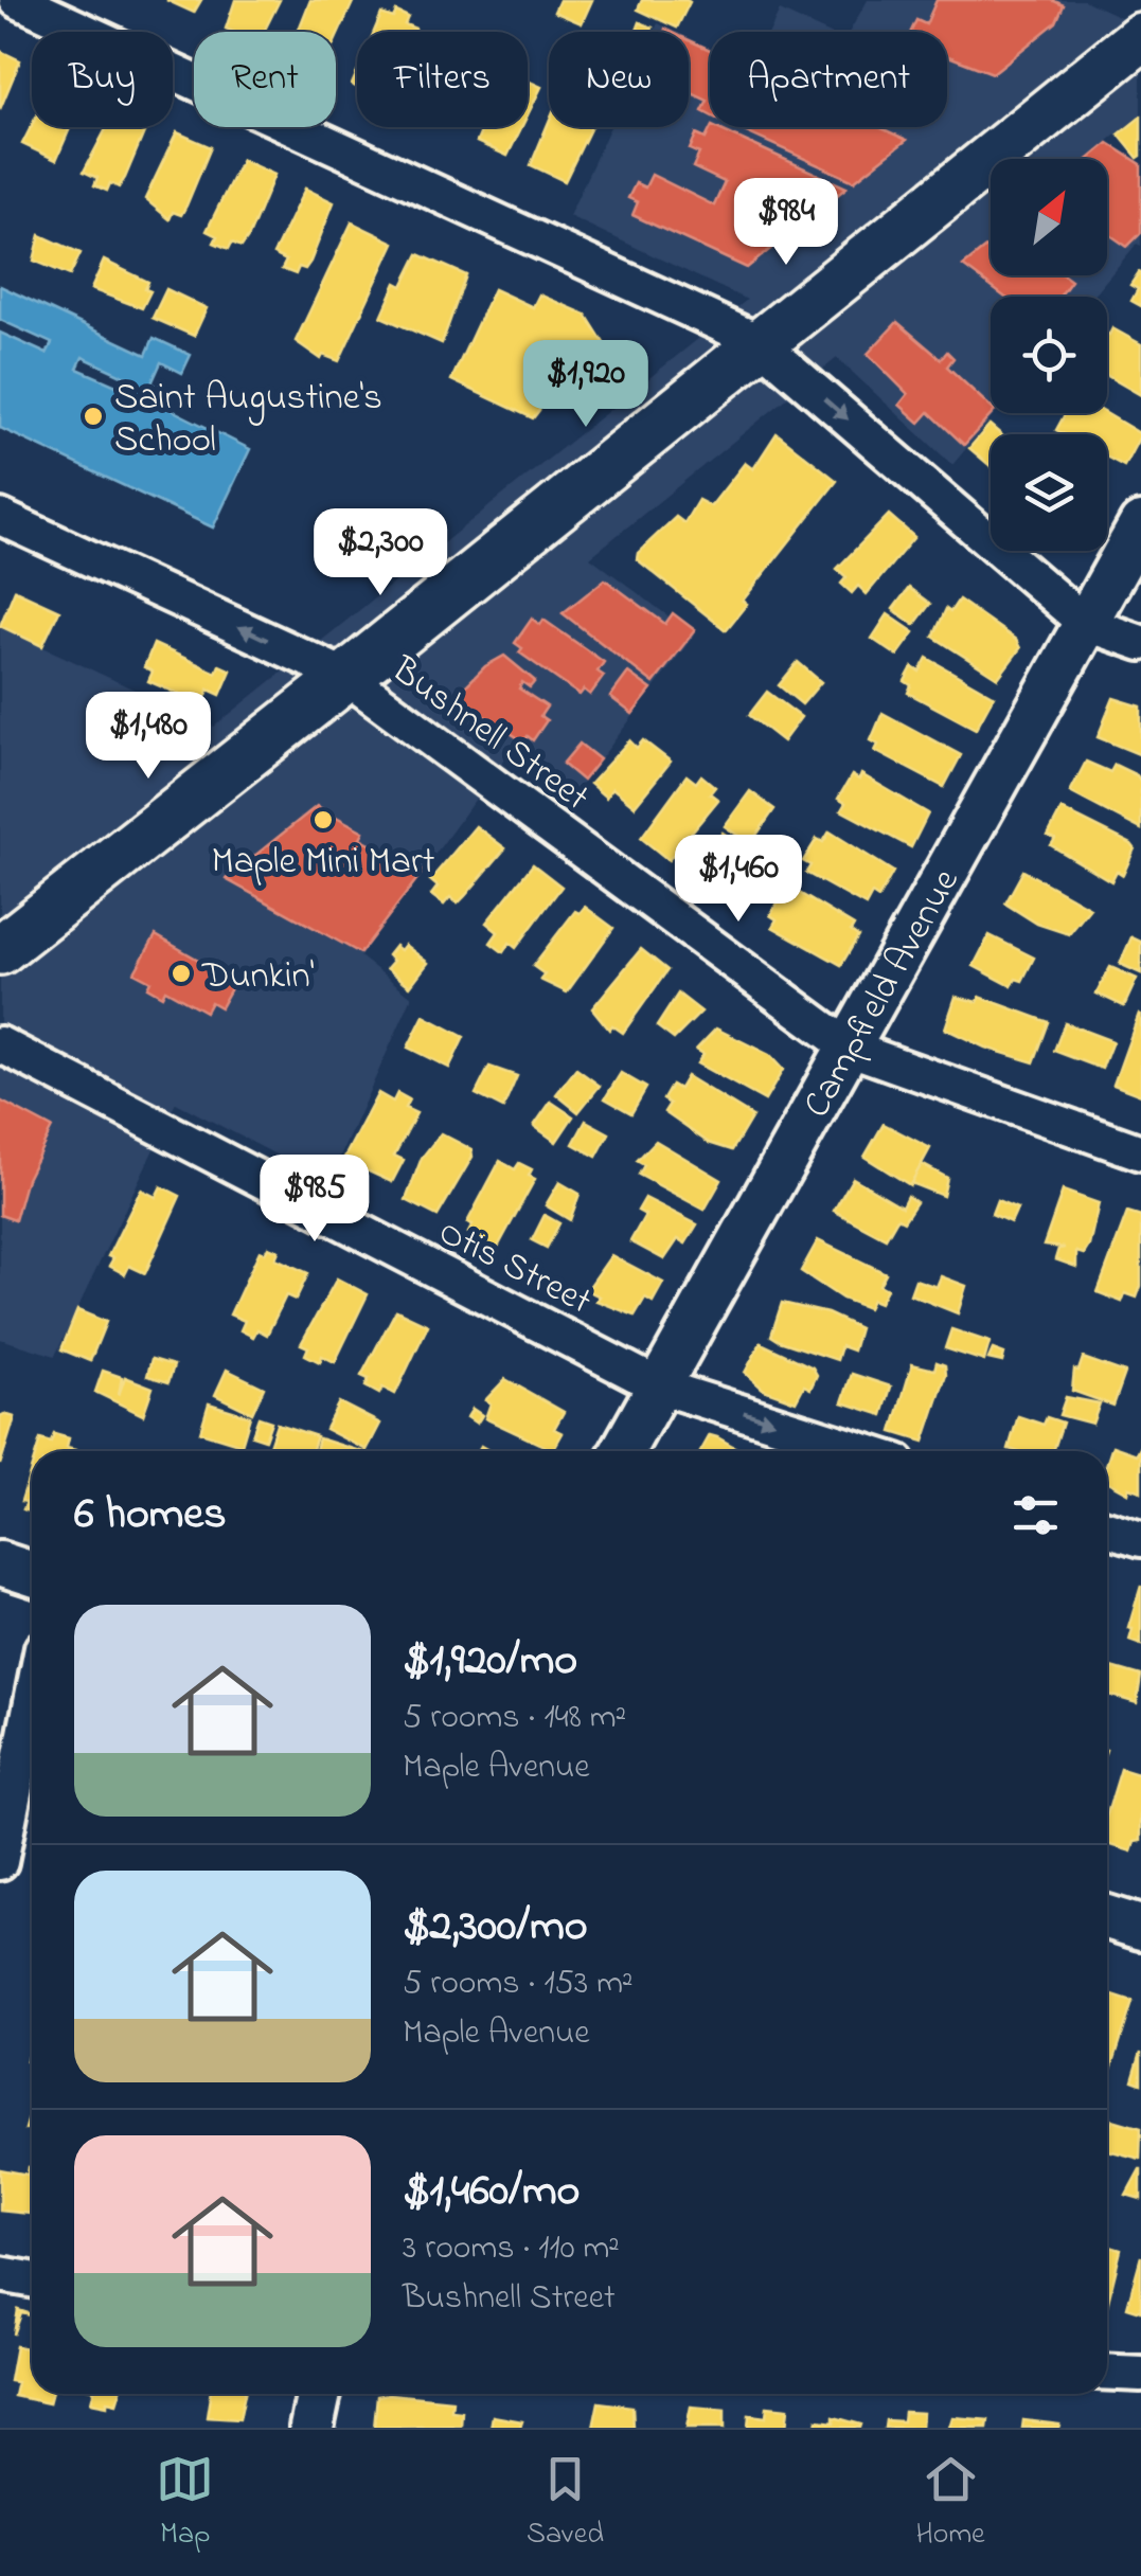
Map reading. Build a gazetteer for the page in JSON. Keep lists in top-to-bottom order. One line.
{"streets":{"street":["Bushnell Street","Campfield Avenue","Otis Street"]},"crossings":[["Bushnell Street","Campfield Avenue"],["Campfield Avenue","Otis Street"]],"places":["Saint Augustine's School","Maple Mini Mart","Dunkin'"],"north":"top right","page":{"chip":["Buy","Rent","Filters","New","Apartment"],"price":["$984","$1,920","$2,300","$1,480","$1,460","$985"],"heading":"6 homes","list":[{"name":"$1,920/mo","note":"5 rooms · 148 m² · Maple Avenue"},{"name":"$2,300/mo","note":"5 rooms · 153 m² · Maple Avenue"},{"name":"$1,460/mo","note":"3 rooms · 110 m² · Bushnell Street"}],"tabs":["Map","Saved","Home"]}}
